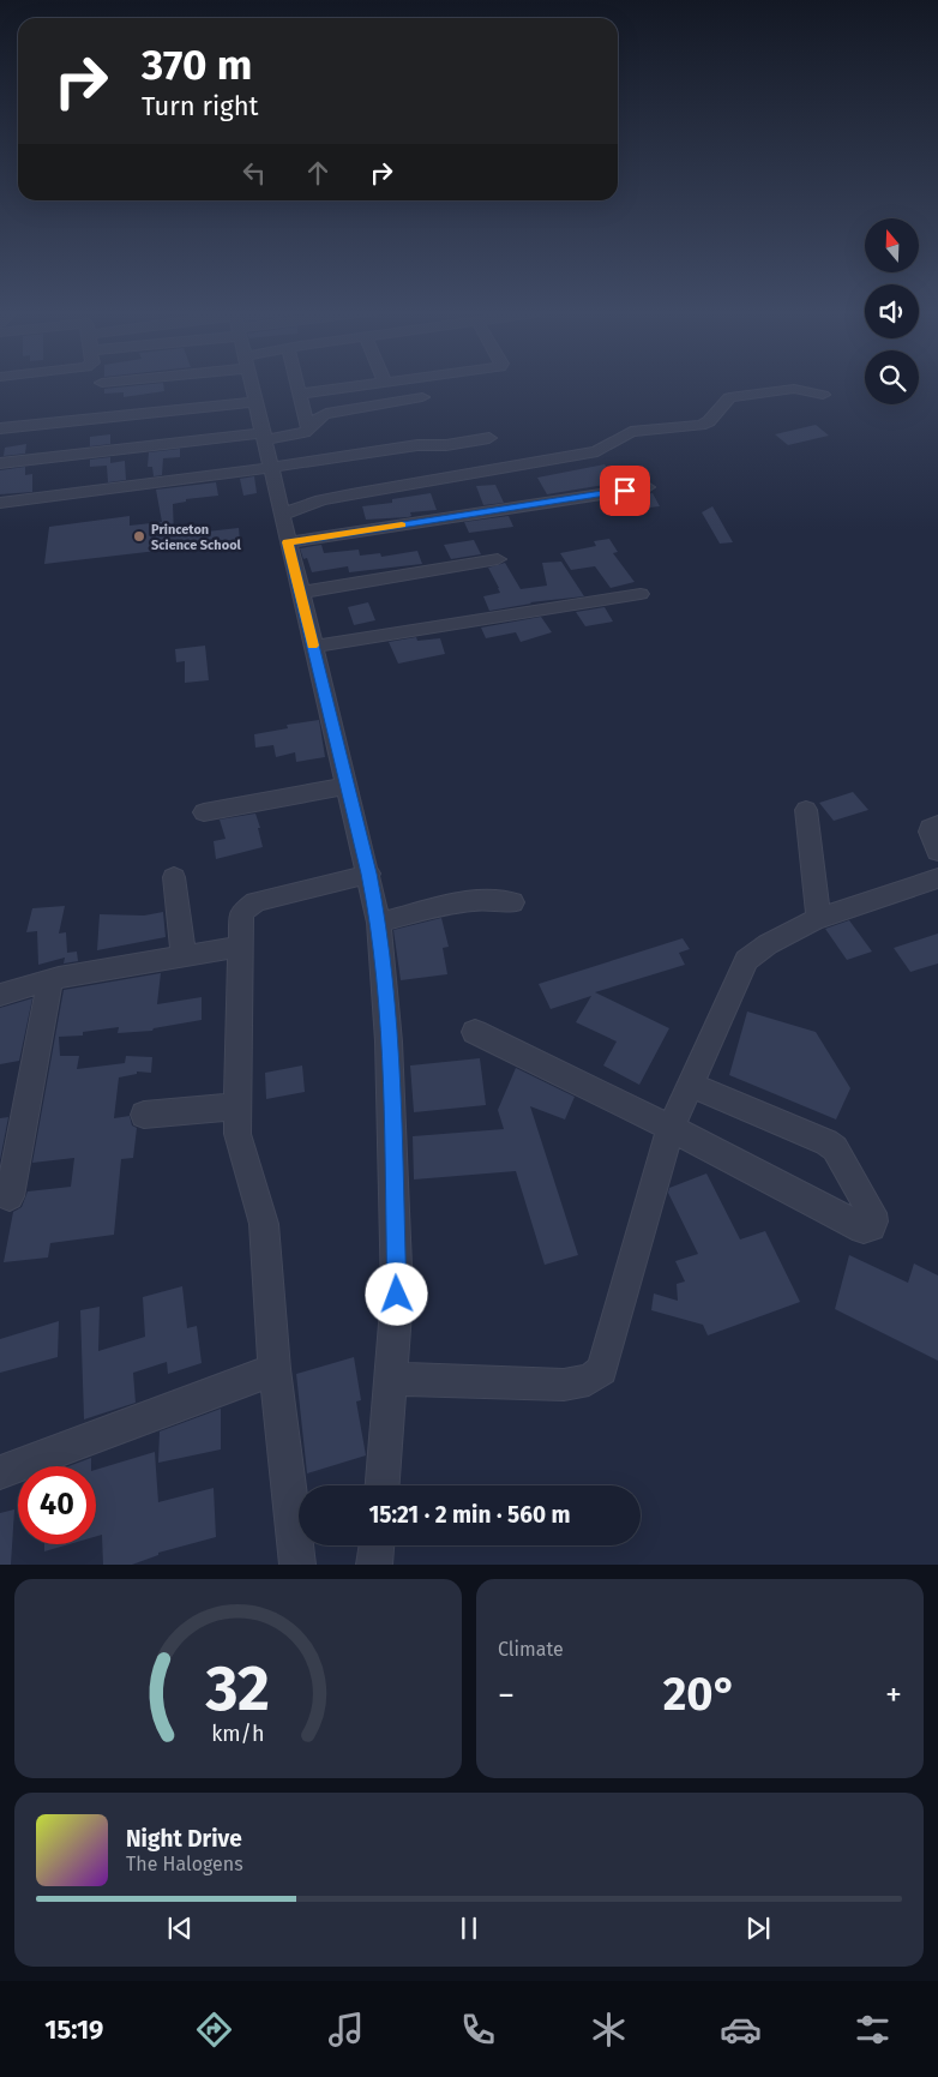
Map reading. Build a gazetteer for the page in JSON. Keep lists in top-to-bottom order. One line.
{"places":["Princeton Science School"],"north":"top","page":{"turn":["370 m","Turn right"],"limit":"40","trip":"15:21 · 2 min · 560 m","tile":"Climate","heat":["−","20°","+"],"song":["Night Drive","The Halogens"],"tabs":"15:19","gauge":["32","km/h"]}}
